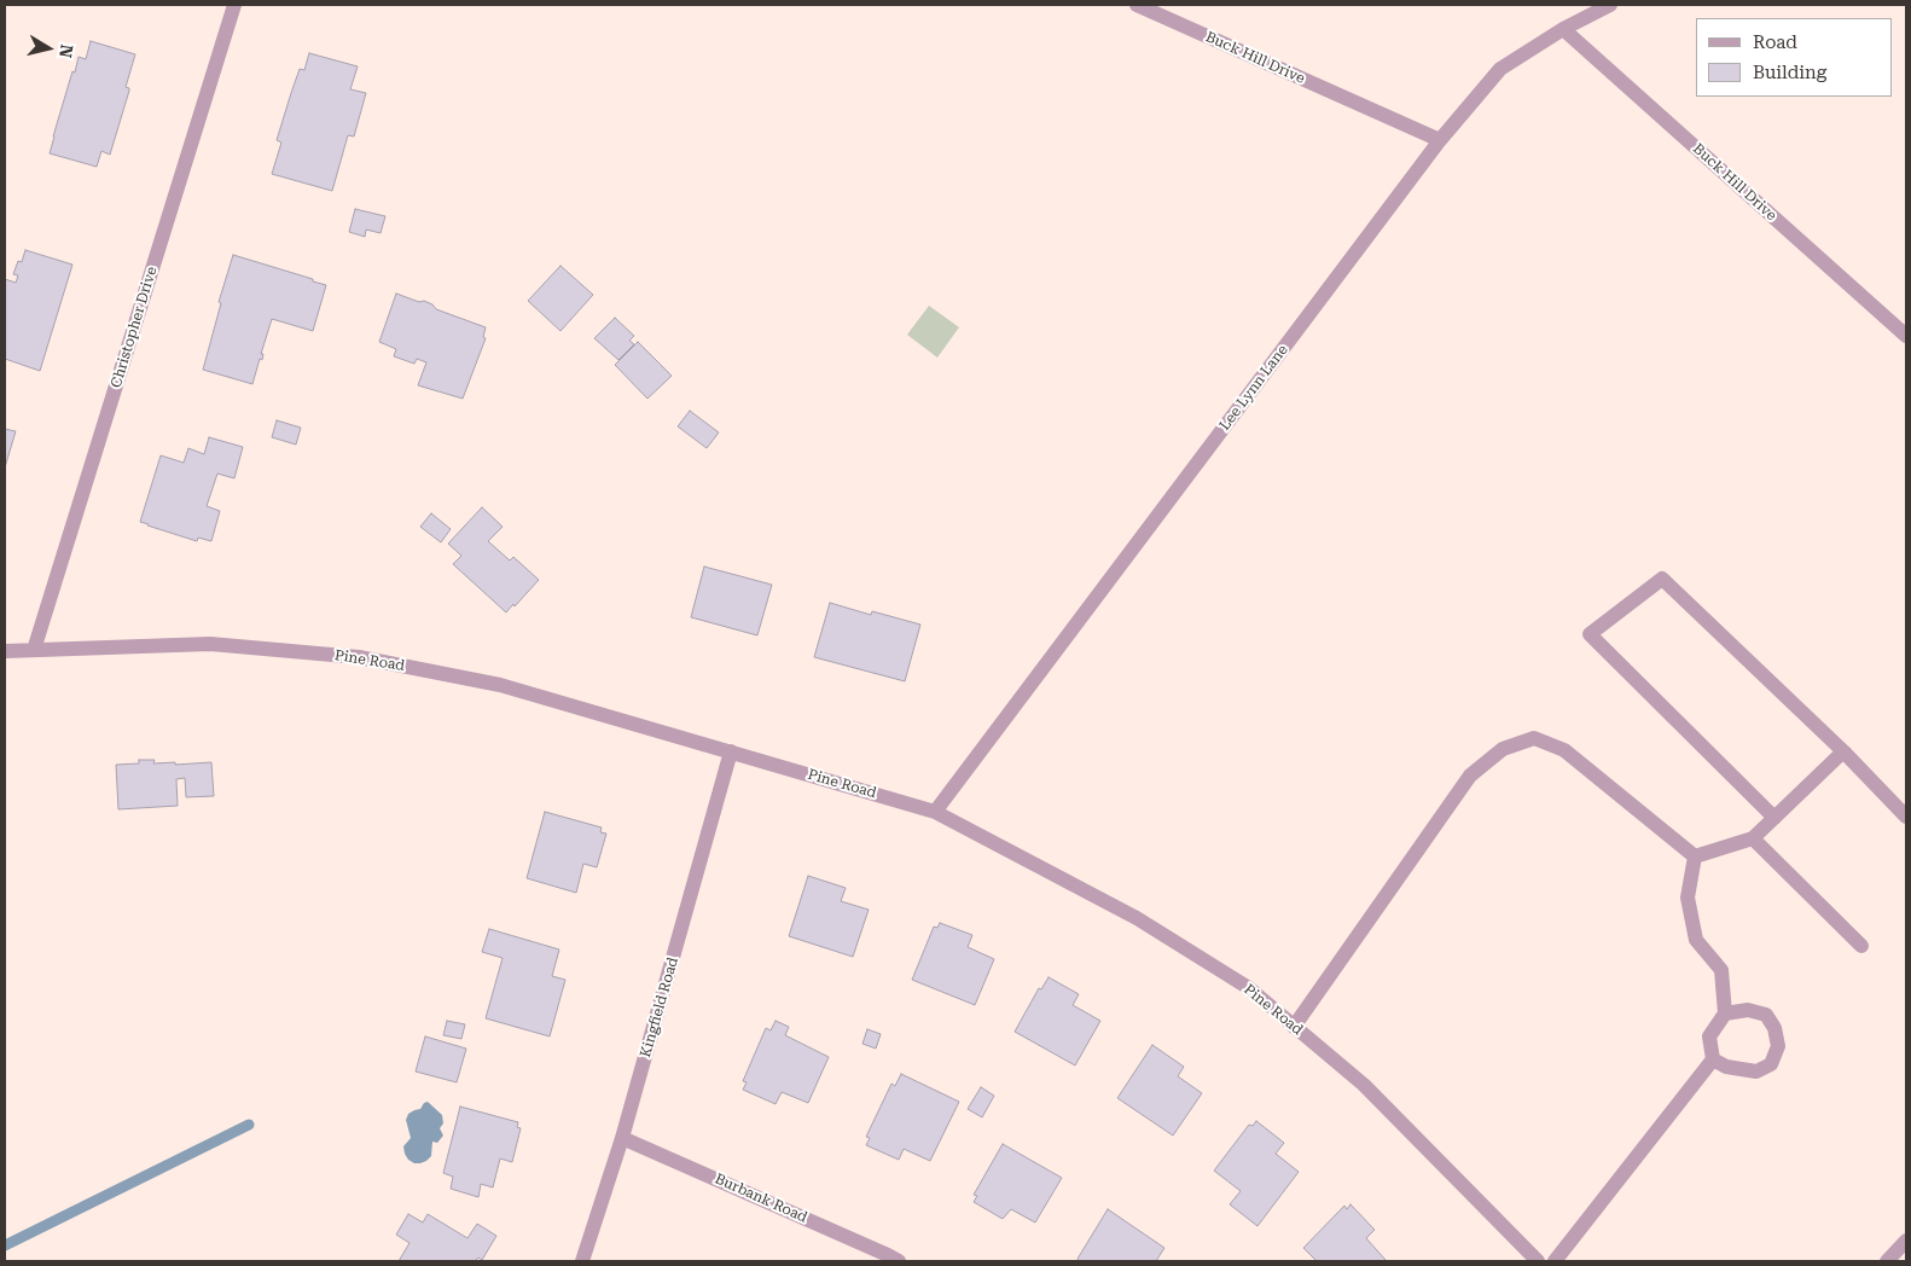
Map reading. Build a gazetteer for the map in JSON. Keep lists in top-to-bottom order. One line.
{"streets":{"street":["Buck Hill Drive","Christopher Drive","Lee Lynn Lane","Pine Road","Kingfield Road","Burbank Road"]},"crossings":[["Buck Hill Drive","Lee Lynn Lane"],["Christopher Drive","Pine Road"],["Lee Lynn Lane","Pine Road"],["Pine Road","Kingfield Road"],["Kingfield Road","Burbank Road"]],"legend":["Road","Building"],"north":"right"}
